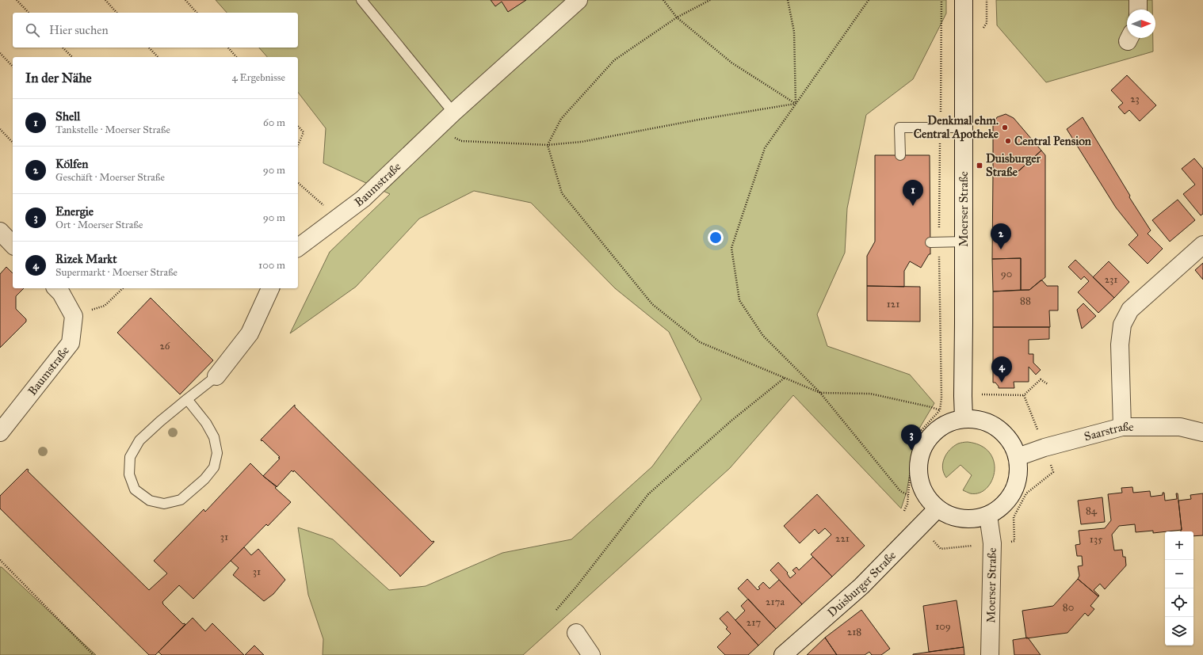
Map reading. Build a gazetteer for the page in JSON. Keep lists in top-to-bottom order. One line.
{"streets":{"street":["Baumstraße","Moerser Straße","Saarstraße","Duisburger Straße"]},"crossings":[["Moerser Straße","Saarstraße"],["Moerser Straße","Duisburger Straße"],["Saarstraße","Duisburger Straße"]],"places":{"other":["Denkmal ehm. Central Apotheke","Central Pension"],"transit":["Duisburger Straße"]},"house_numbers":["23","90","231","88","121","26","84","31","221","135","31","217a","80","217","109","218"],"north":"right","page":{"search":"Hier suchen","heading":["In der Nähe","4 Ergebnisse"],"list":[{"mark":"1","name":"Shell","note":"Tankstelle · Moerser Straße","value":"60 m"},{"mark":"2","name":"Kölfen","note":"Geschäft · Moerser Straße","value":"90 m"},{"mark":"3","name":"Energie","note":"Ort · Moerser Straße","value":"90 m"},{"mark":"4","name":"Rizek Markt","note":"Supermarkt · Moerser Straße","value":"100 m"}],"pins":["1","2","4","3"],"map_buttons":["+","−"]}}
